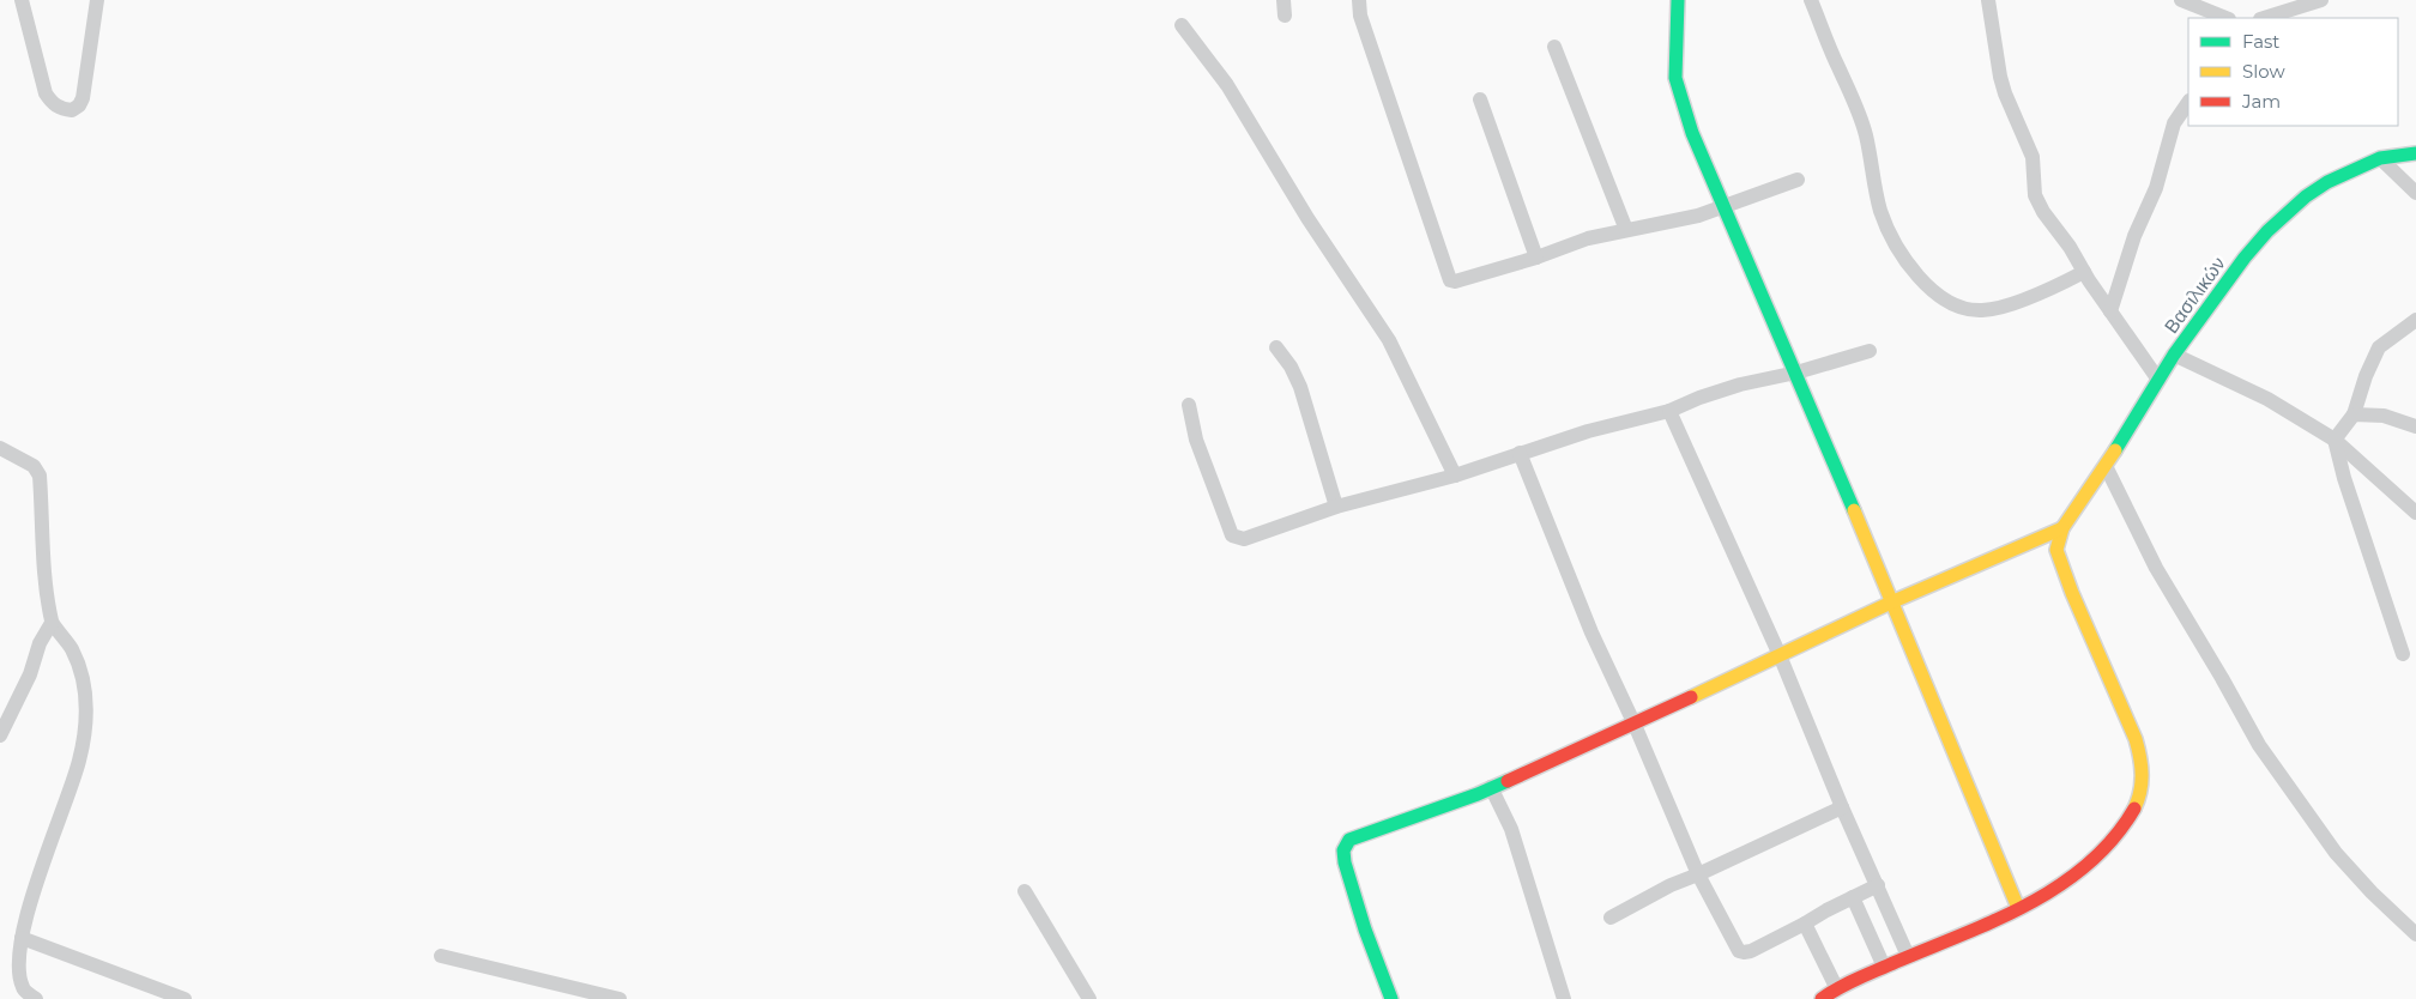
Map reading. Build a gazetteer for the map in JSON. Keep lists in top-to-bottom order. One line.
{"streets":{"street":["Βασιλικών"]},"legend":["Fast","Slow","Jam"]}
